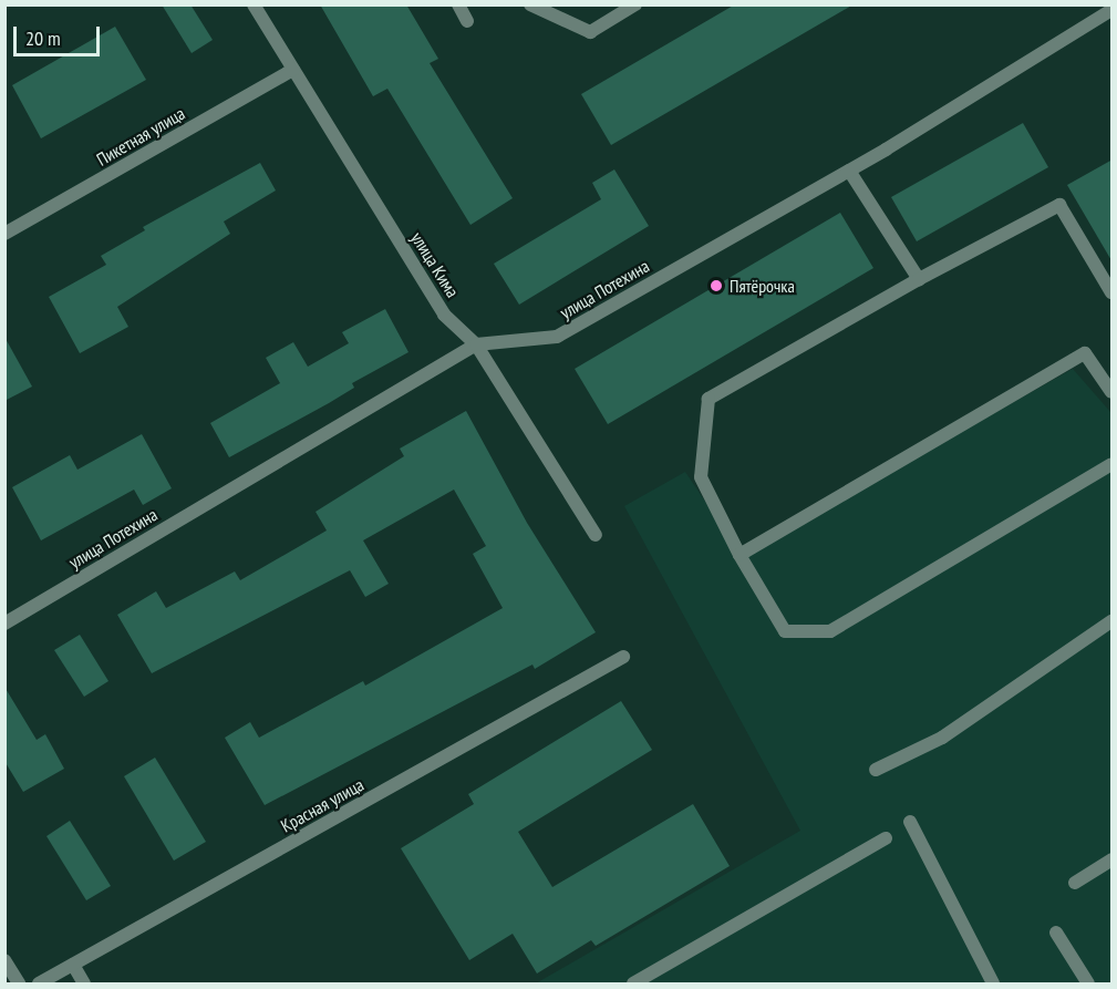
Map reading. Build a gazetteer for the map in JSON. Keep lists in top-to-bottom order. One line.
{"streets":{"street":["Пикетная улица","улица Кима","улица Потехина","Красная улица"]},"crossings":[["Пикетная улица","улица Кима"],["улица Кима","улица Потехина"]],"places":["Пятёрочка"],"scale_bar":"20 m"}
